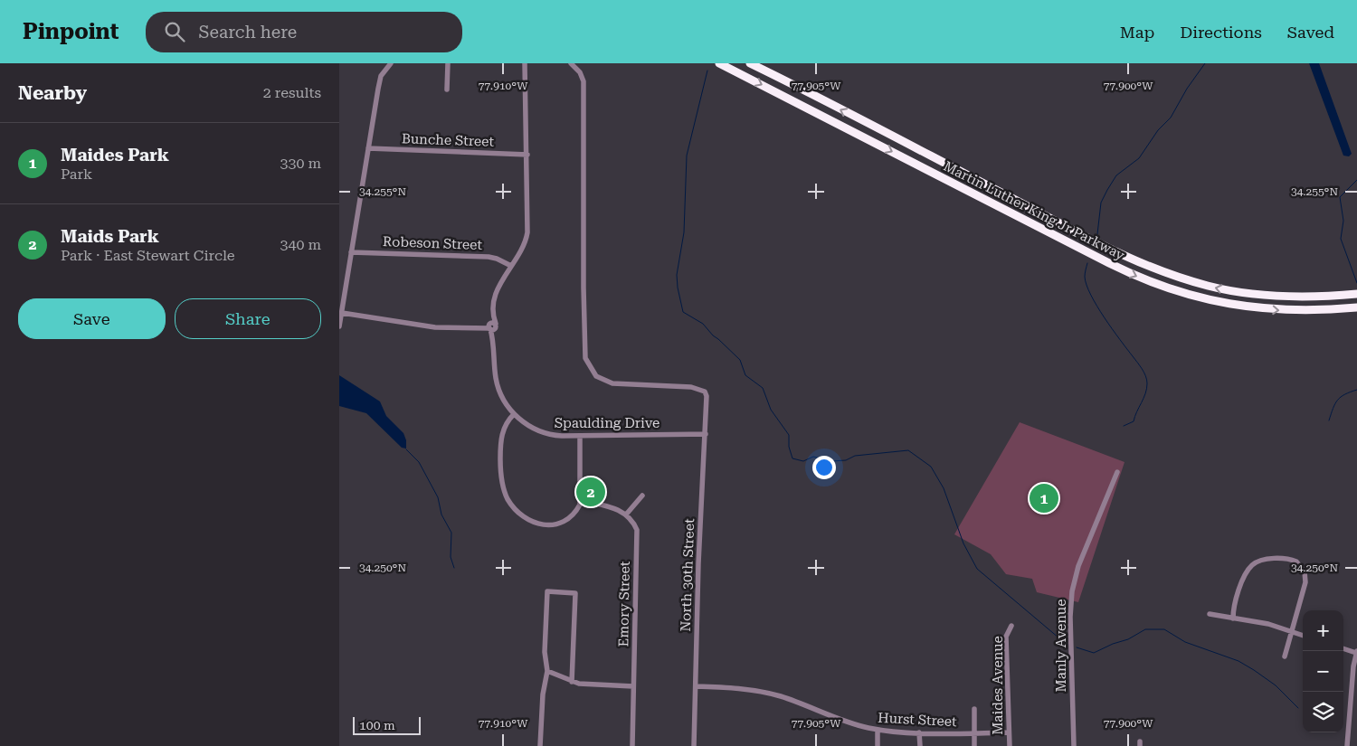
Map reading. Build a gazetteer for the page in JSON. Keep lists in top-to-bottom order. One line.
{"streets":{"highway":["Martin Luther King Jr Parkway"],"street":["Bunche Street","Robeson Street","Spaulding Drive","North 30th Street","Emory Street","Manly Avenue","Maides Avenue","Hurst Street"]},"crossings":[["Spaulding Drive","North 30th Street"],["North 30th Street","Hurst Street"],["Maides Avenue","Hurst Street"]],"scale_bar":"100 m","page":{"header":"Pinpoint","search":"Search here","nav":["Map","Directions","Saved"],"heading":["Nearby","2 results"],"list":[{"mark":"1","name":"Maides Park","note":"Park","value":"330 m"},{"mark":"2","name":"Maids Park","note":"Park · East Stewart Circle","value":"340 m"}],"buttons":["Save","Share"],"pins":["2","1"],"map_buttons":["+","−"],"scale":"100 m"},"coordinates":["77.910°W","77.905°W","77.900°W","34.255°N","34.250°N"]}
